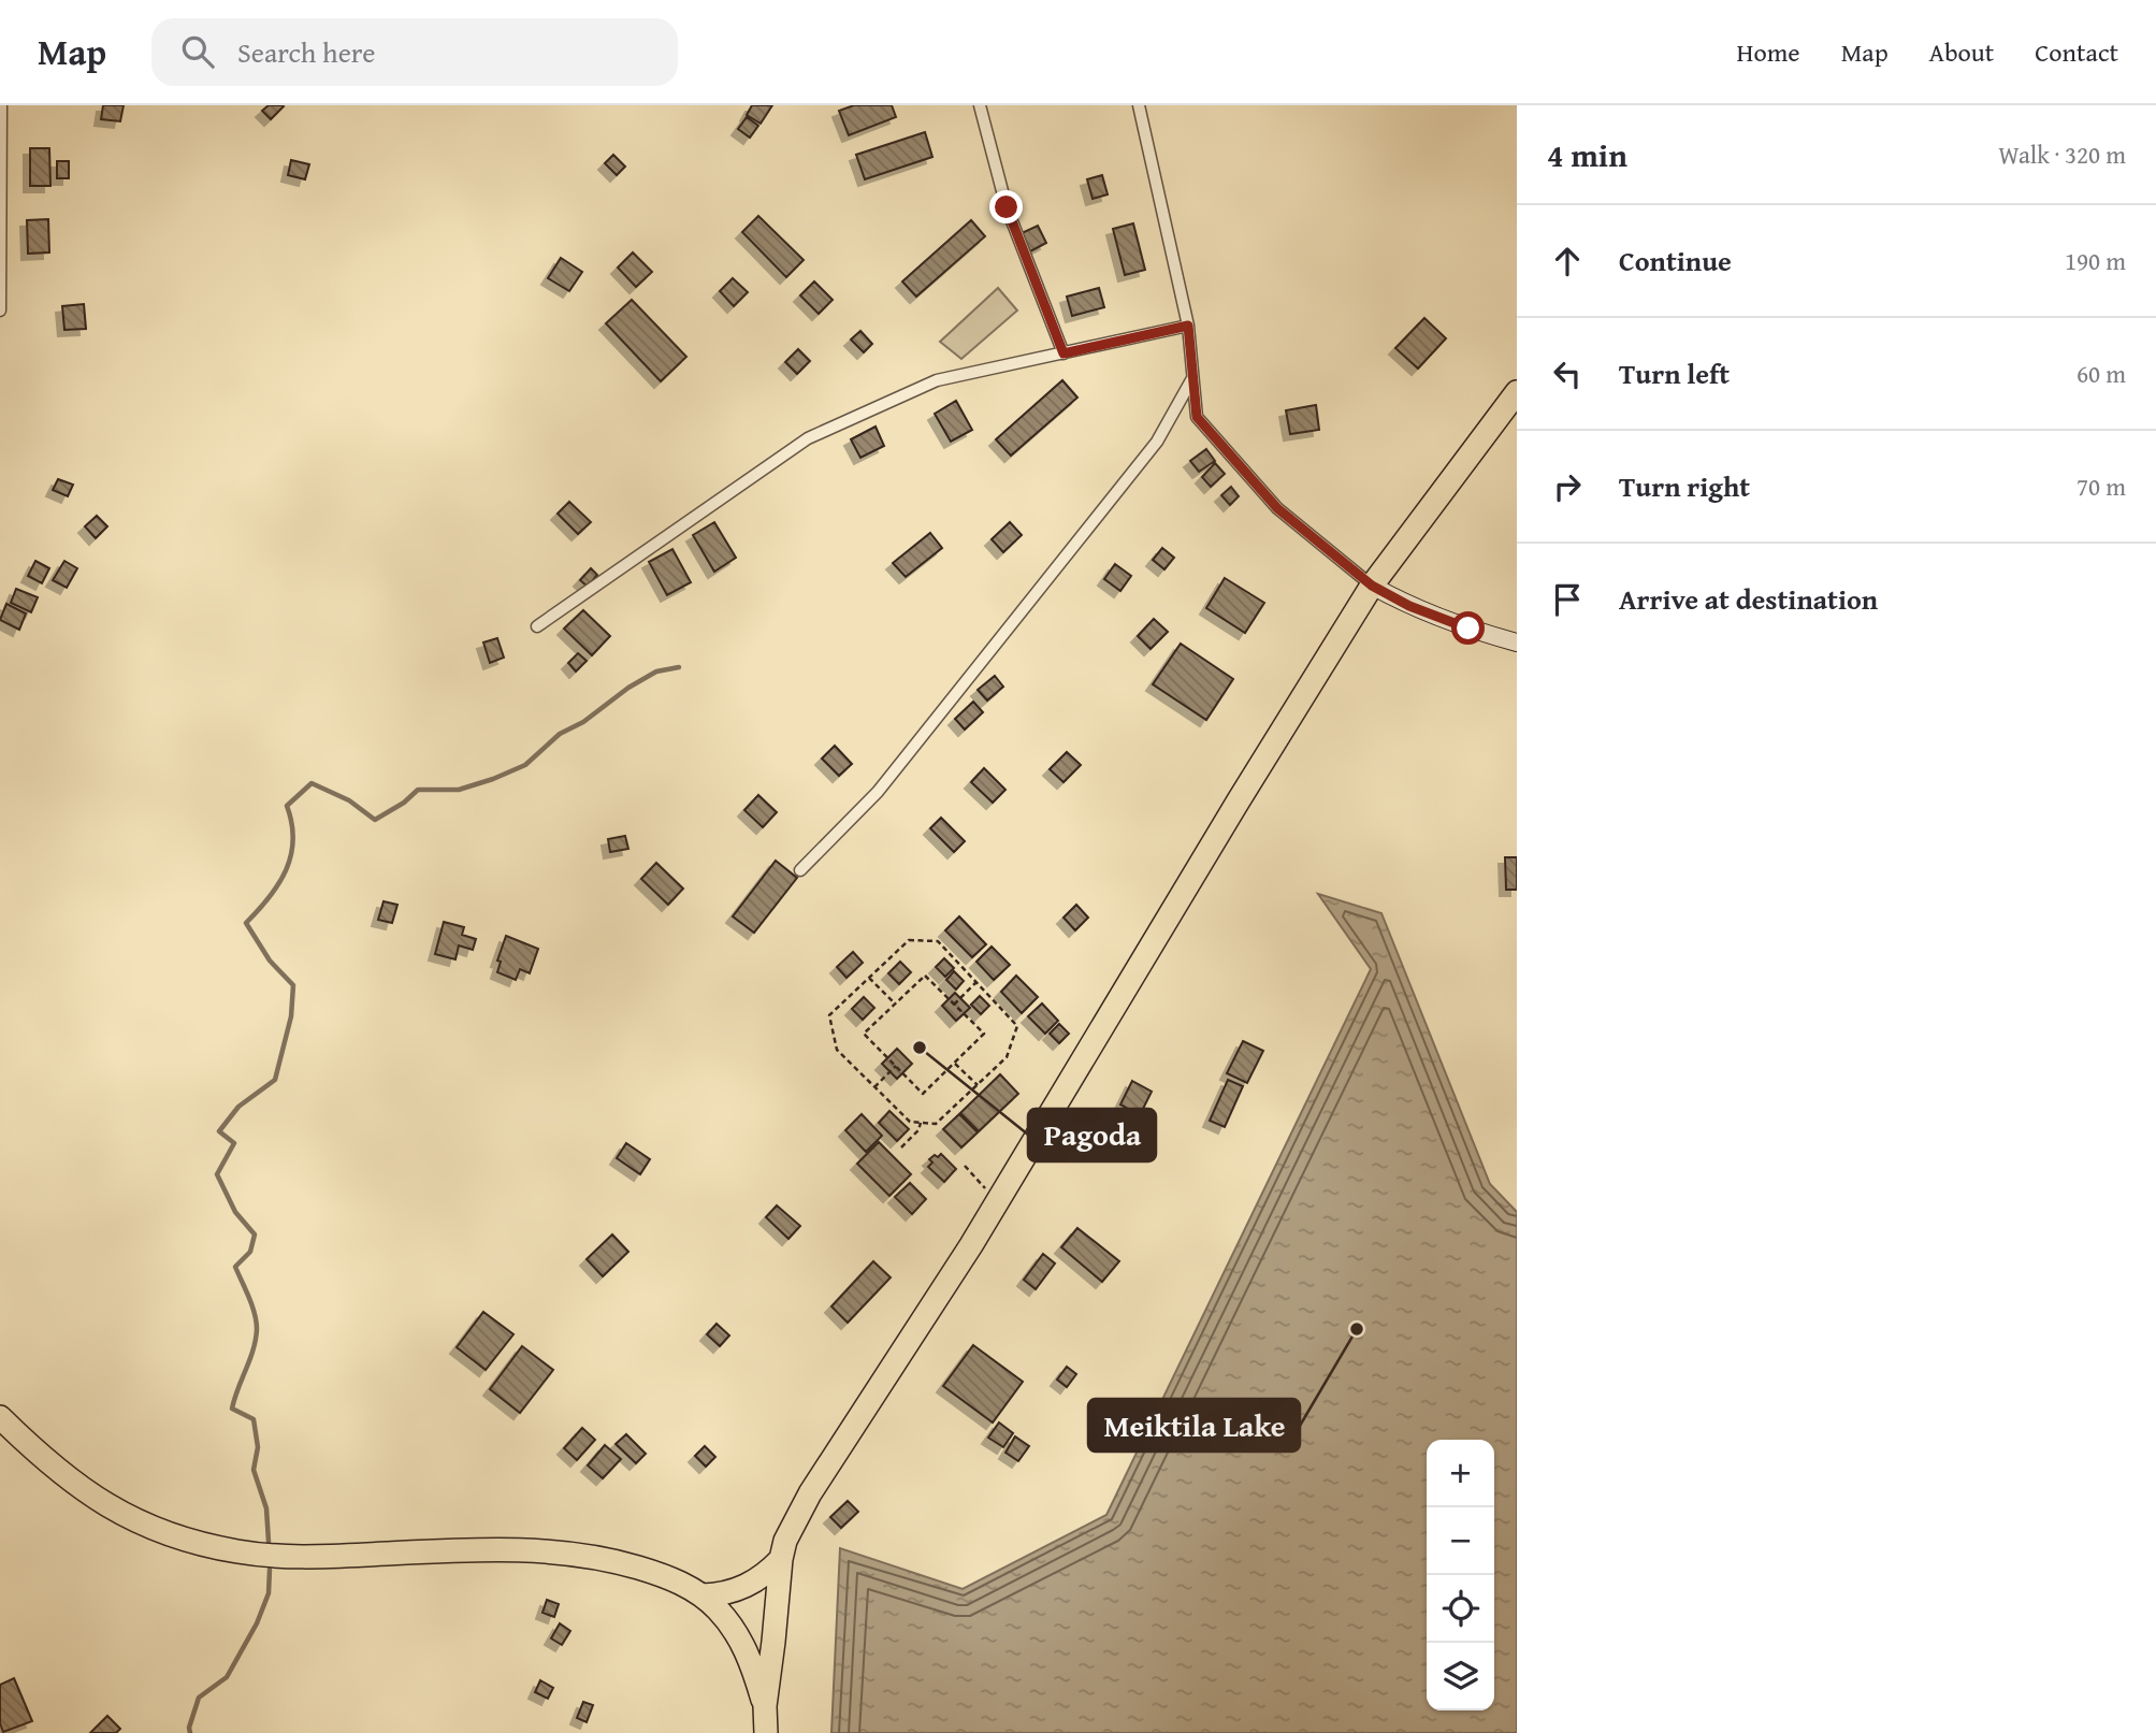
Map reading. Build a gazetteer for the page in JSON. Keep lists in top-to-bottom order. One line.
{"places":["Pagoda","Meiktila Lake"],"page":{"header":"Map","search":"Search here","nav":["Home","Map","About","Contact"],"heading":["4 min","Walk · 320 m"],"list":[["Continue","190 m"],["Turn left","60 m"],["Turn right","70 m"],"Arrive at destination"],"map_buttons":["+","−"]}}
